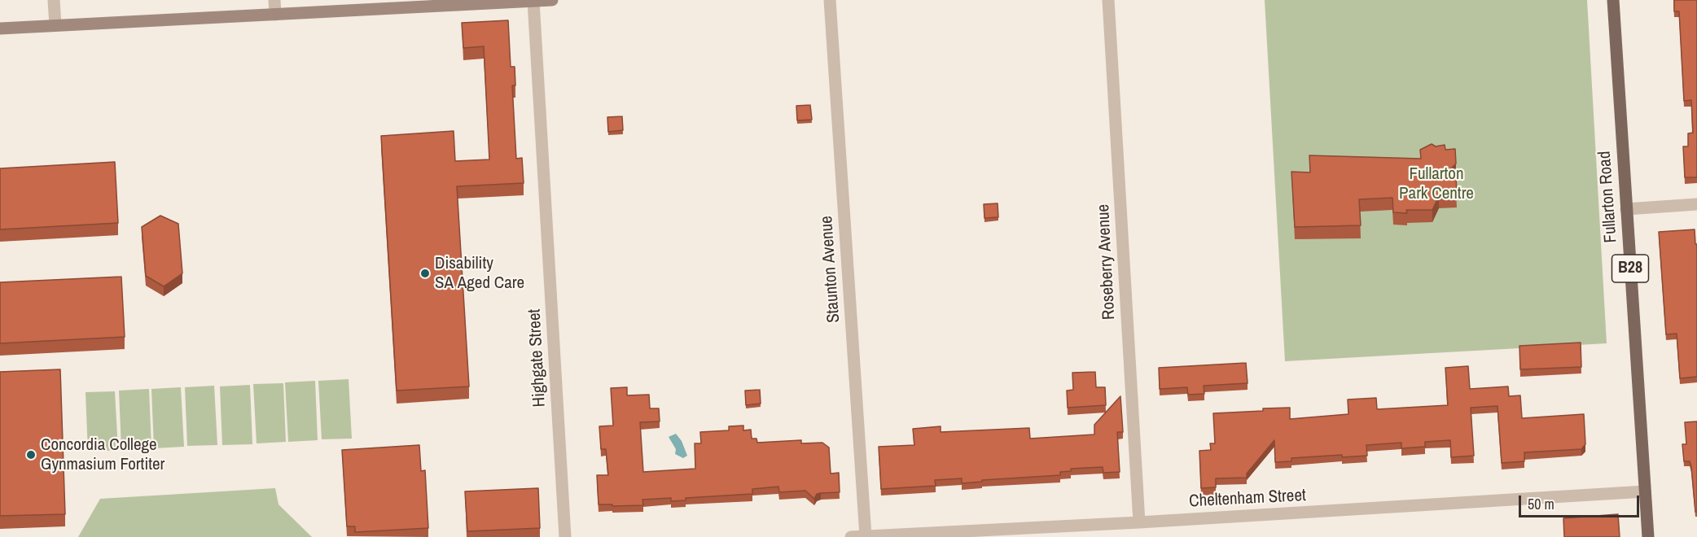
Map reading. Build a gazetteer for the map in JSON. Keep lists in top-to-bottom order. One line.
{"streets":{"main road":["Fullarton Road","B28"],"street":["Roseberry Avenue","Staunton Avenue","Highgate Street","Cheltenham Street"]},"crossings":[["Fullarton Road","Cheltenham Street"],["Roseberry Avenue","Cheltenham Street"],["Staunton Avenue","Cheltenham Street"]],"parks":["Fullarton Park Centre"],"places":["Disability SA Aged Care","Concordia College Gynmasium Fortiter"],"scale_bar":"50 m"}
